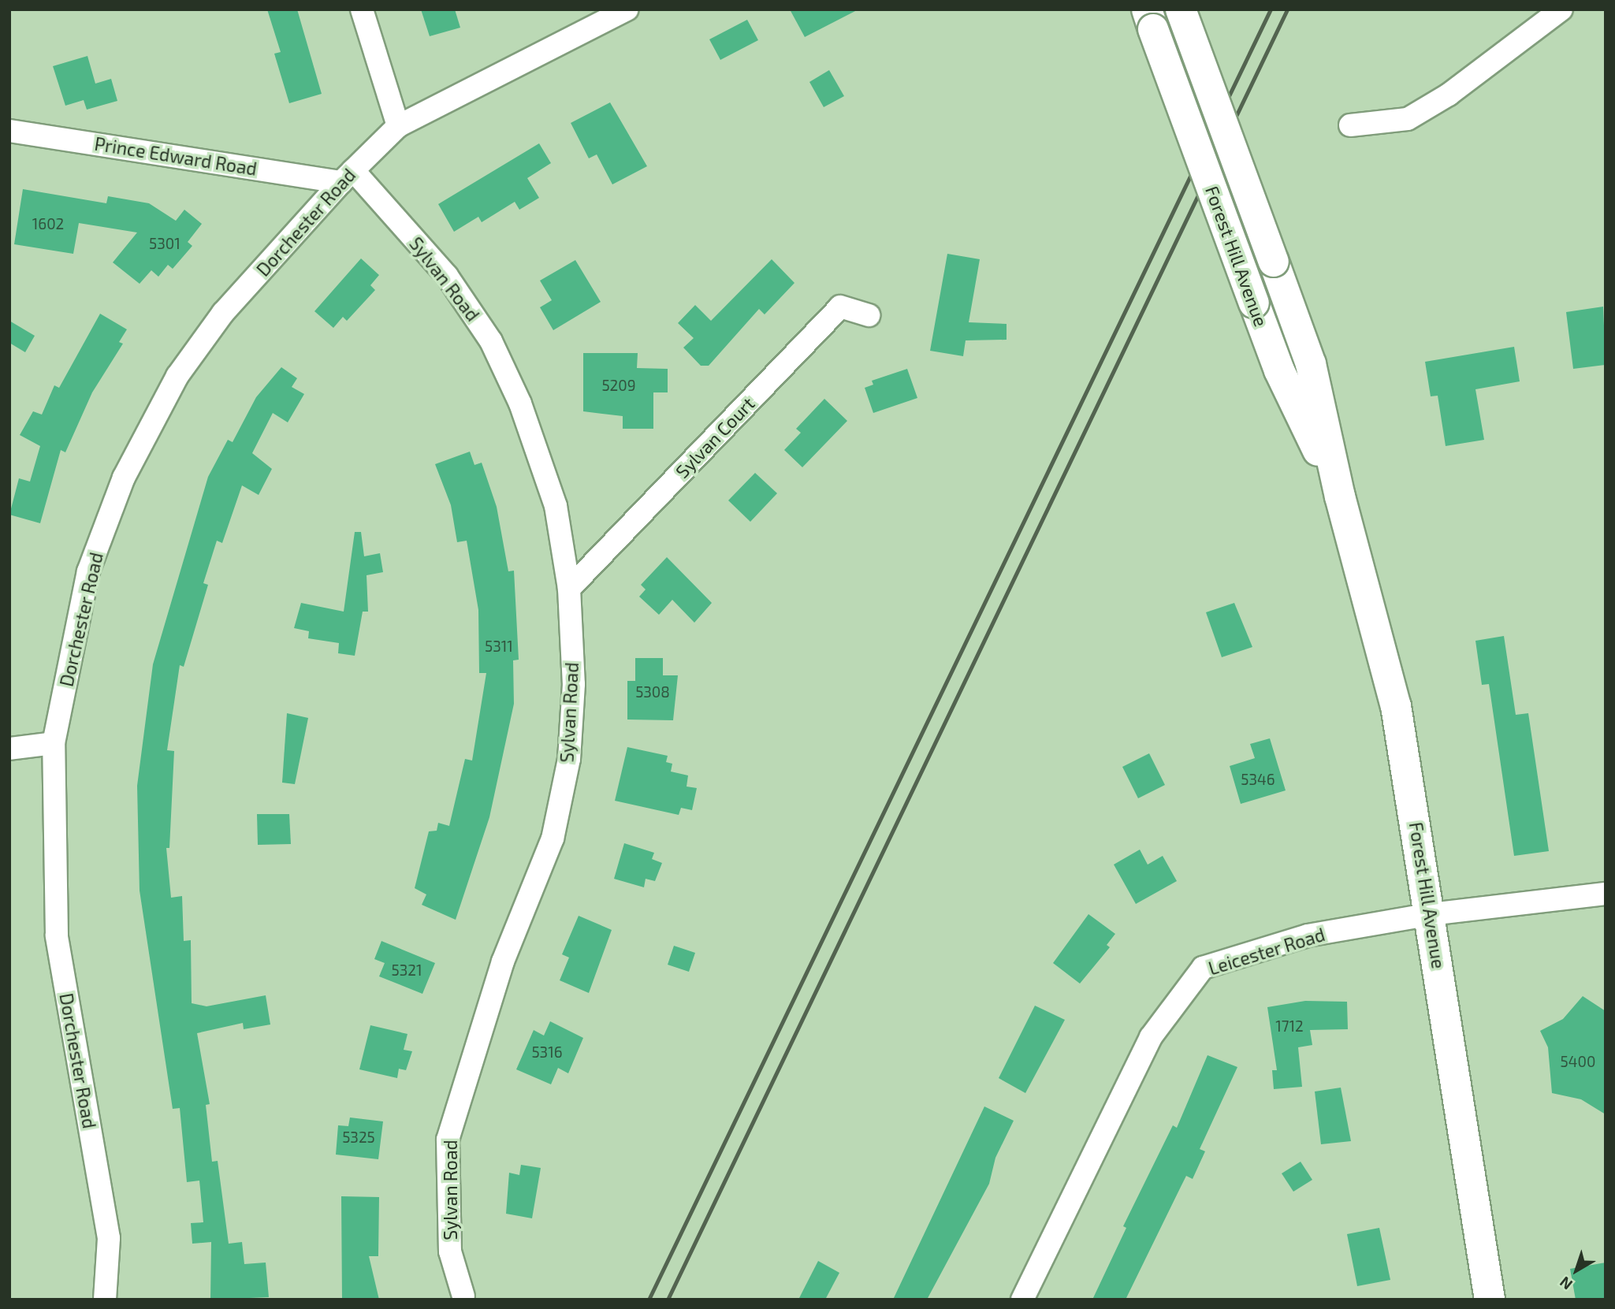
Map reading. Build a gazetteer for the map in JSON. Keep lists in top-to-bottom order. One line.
{"streets":{"main road":["Forest Hill Avenue"],"street":["Prince Edward Road","Dorchester Road","Sylvan Road","Sylvan Court","Leicester Road"]},"crossings":[["Prince Edward Road","Dorchester Road"],["Prince Edward Road","Sylvan Road"],["Dorchester Road","Sylvan Road"],["Forest Hill Avenue","Leicester Road"],["Sylvan Road","Sylvan Court"]],"house_numbers":["1602","5301","5209","5311","5308","5346","5321","1712","5316","5400","5325"],"north":"bottom left"}
